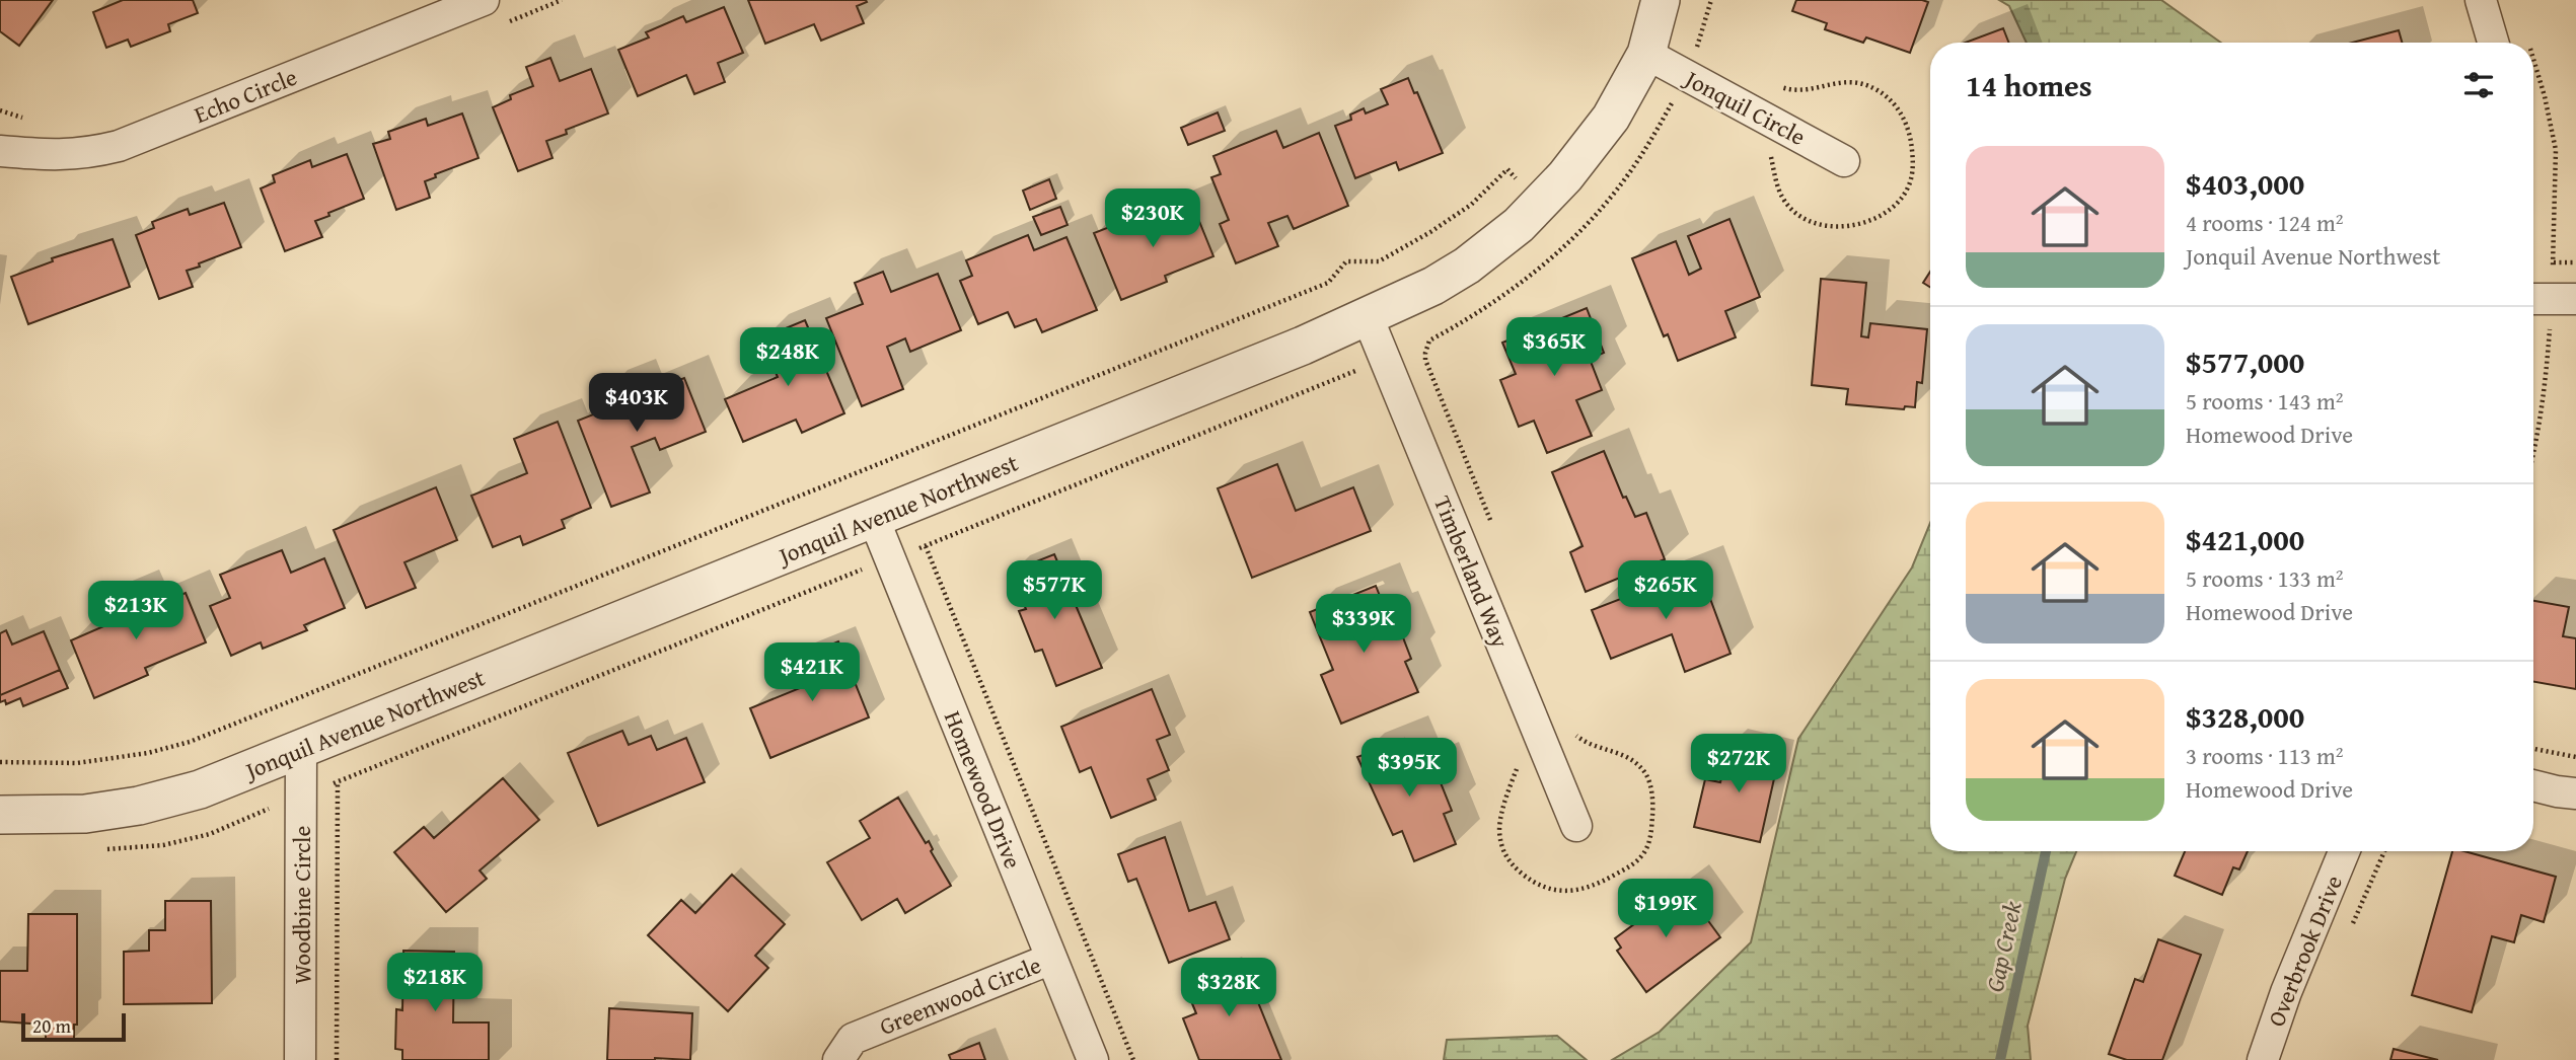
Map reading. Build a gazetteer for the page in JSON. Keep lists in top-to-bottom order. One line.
{"streets":{"street":["Echo Circle","Jonquil Circle","Jonquil Avenue Northwest","Timberland Way","Homewood Drive","Woodbine Circle","Overbrook Drive","Greenwood Circle"]},"crossings":[["Jonquil Circle","Jonquil Avenue Northwest"],["Jonquil Avenue Northwest","Timberland Way"],["Jonquil Avenue Northwest","Homewood Drive"],["Jonquil Avenue Northwest","Woodbine Circle"],["Homewood Drive","Greenwood Circle"]],"water":["Gap Creek"],"scale_bar":"20 m","page":{"heading":"14 homes","list":[{"name":"$403,000","note":"4 rooms · 124 m² · Jonquil Avenue Northwest"},{"name":"$577,000","note":"5 rooms · 143 m² · Homewood Drive"},{"name":"$421,000","note":"5 rooms · 133 m² · Homewood Drive"},{"name":"$328,000","note":"3 rooms · 113 m² · Homewood Drive"}],"price":["$230K","$365K","$248K","$403K","$577K","$265K","$213K","$339K","$421K","$272K","$395K","$199K","$218K","$328K"],"scale":"20 m"}}
